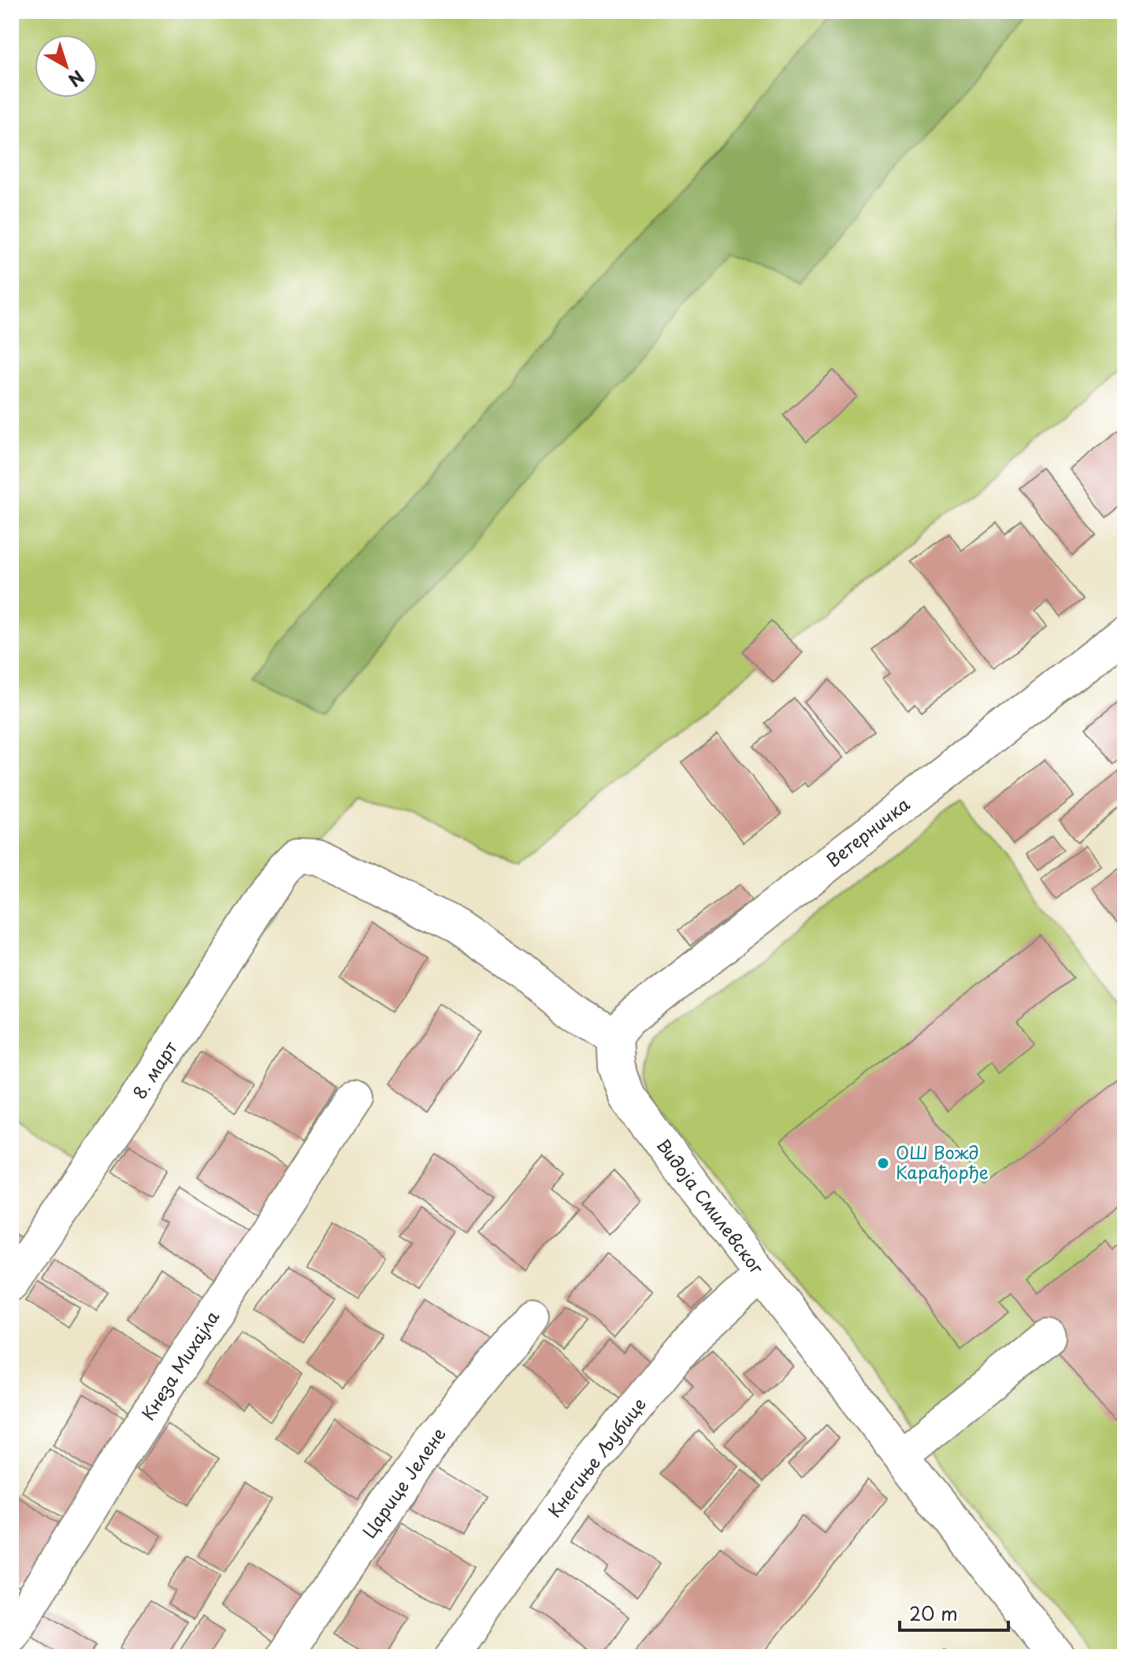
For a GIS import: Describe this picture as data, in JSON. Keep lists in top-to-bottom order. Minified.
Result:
{"streets":{"street":["Ветерничка","8. март","Видоја Смилевског","Кнеза Михајла","Кнегиње Љубице","Царице Јелене"]},"crossings":[["Ветерничка","8. март"],["Ветерничка","Видоја Смилевског"],["8. март","Видоја Смилевског"],["Видоја Смилевског","Кнегиње Љубице"]],"places":["ОШ Вожд Карађорђе"],"scale_bar":"20 m","north":"bottom right"}
